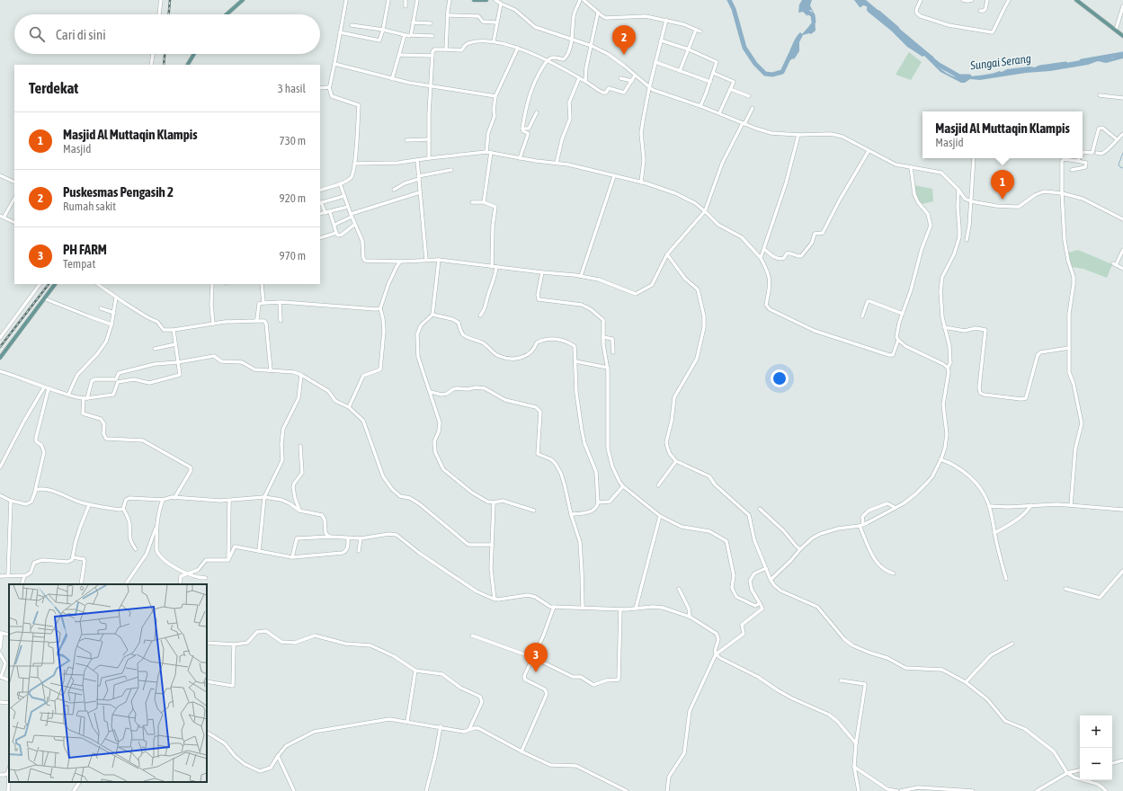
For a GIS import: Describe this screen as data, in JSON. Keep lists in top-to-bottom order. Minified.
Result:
{"water":["Sungai Serang"],"page":{"search":"Cari di sini","pins":["2","1","3"],"heading":["Terdekat","3 hasil"],"popup":["Masjid Al Muttaqin Klampis","Masjid"],"list":[{"mark":"1","name":"Masjid Al Muttaqin Klampis","note":"Masjid","value":"730 m"},{"mark":"2","name":"Puskesmas Pengasih 2","note":"Rumah sakit","value":"920 m"},{"mark":"3","name":"PH FARM","note":"Tempat","value":"970 m"}],"map_buttons":["+","−"]}}
